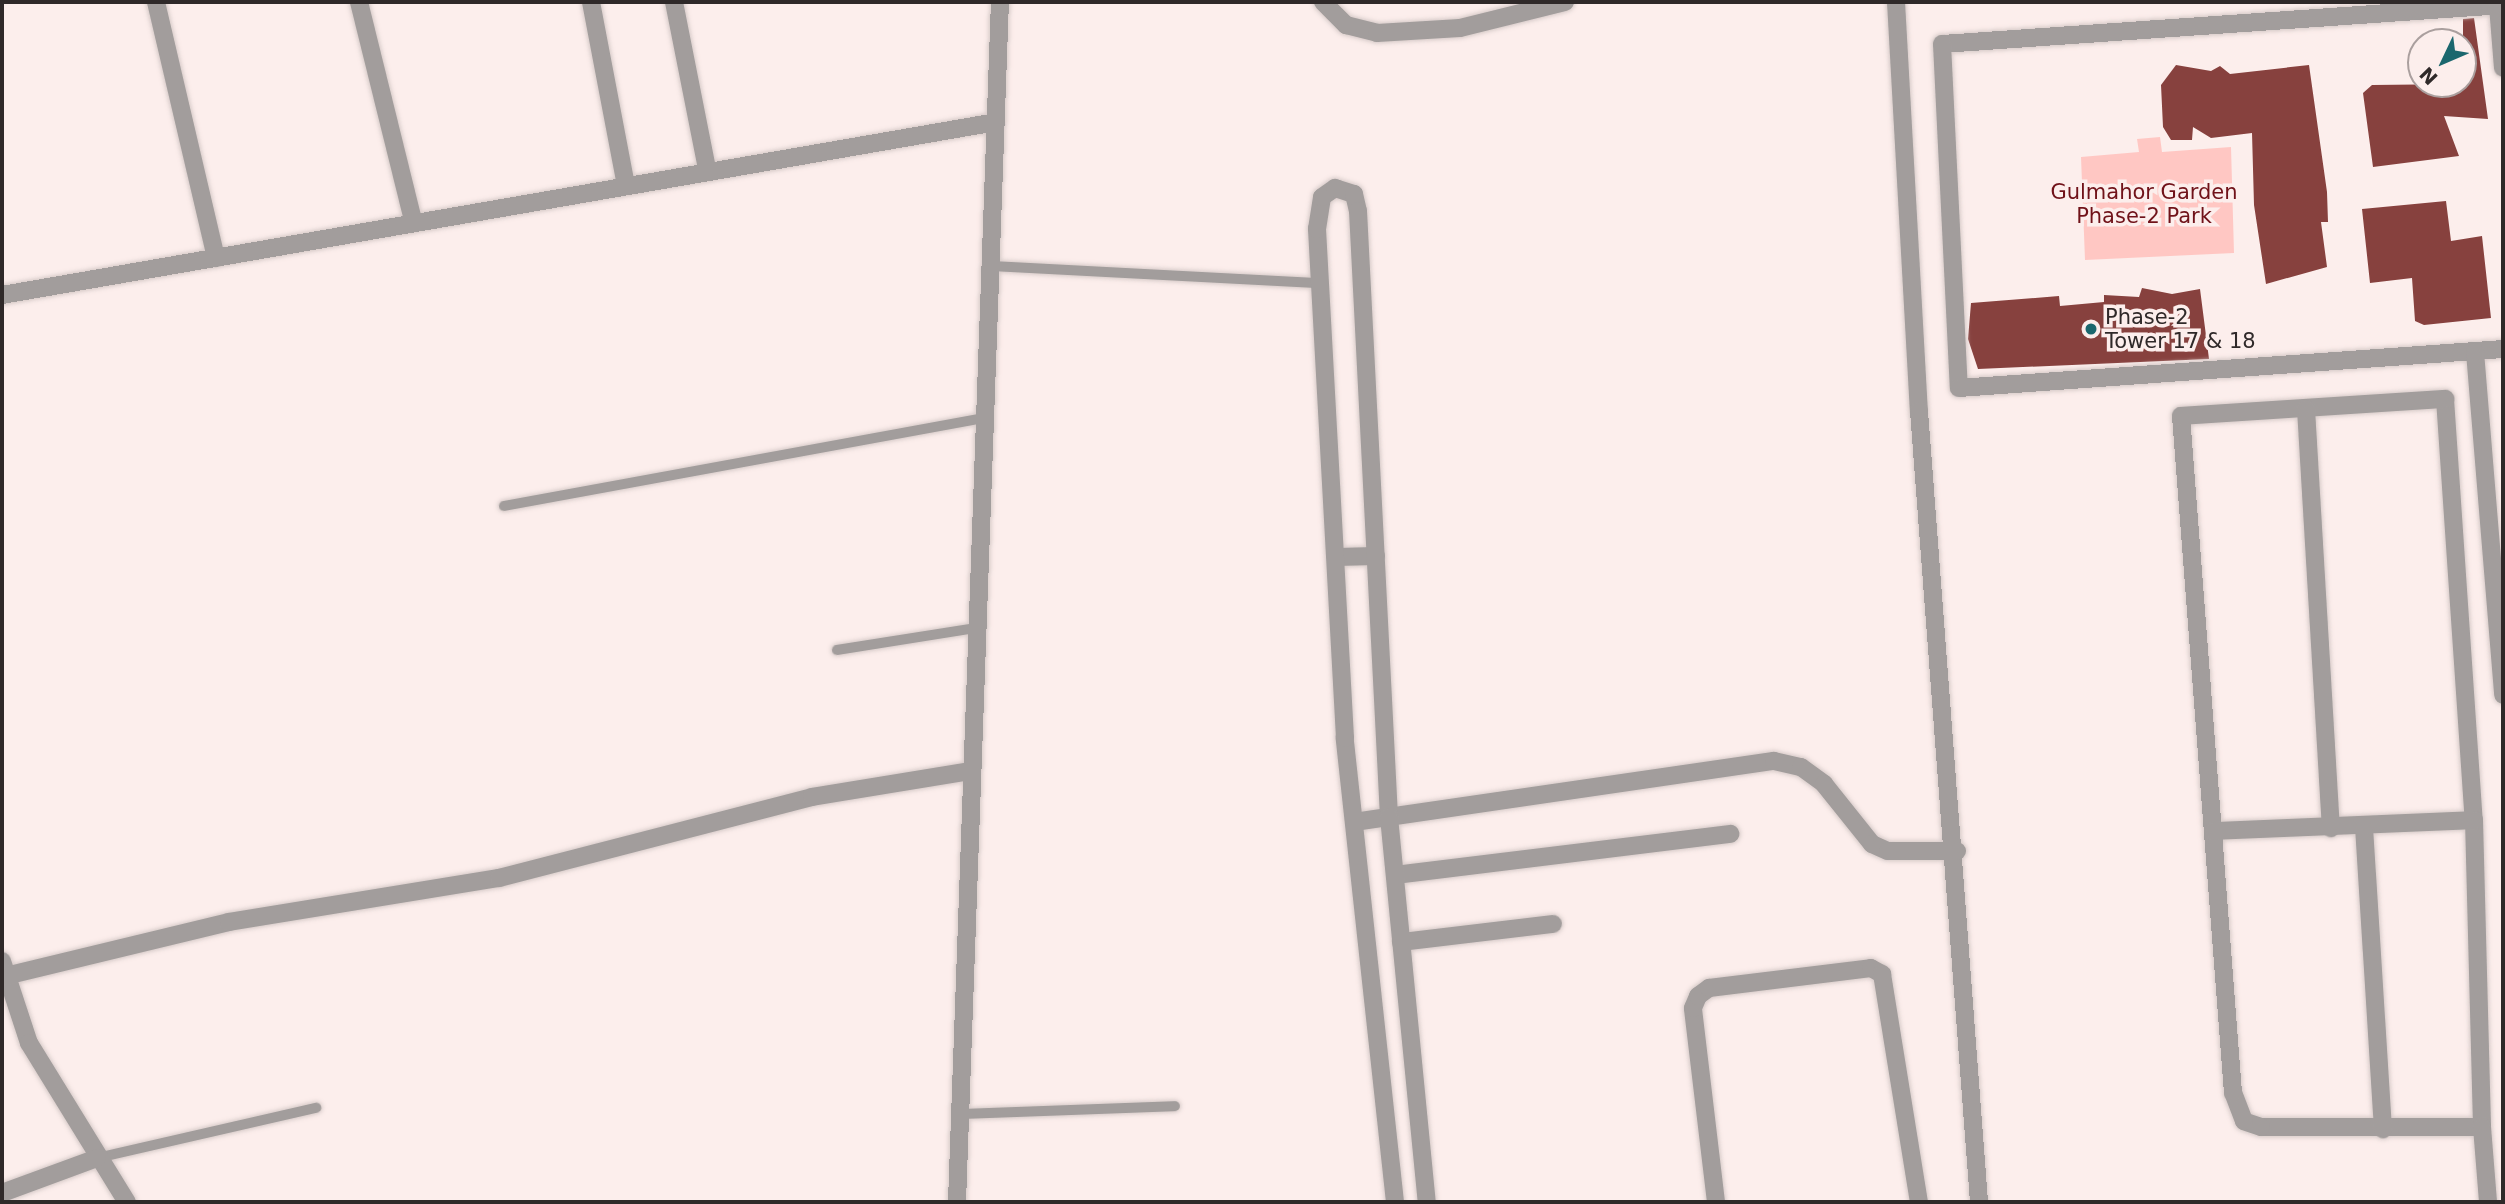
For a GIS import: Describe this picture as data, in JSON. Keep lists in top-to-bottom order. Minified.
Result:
{"parks":["Gulmahor Garden Phase-2 Park"],"places":["Phase-2 Tower 17 & 18"],"north":"bottom left"}
